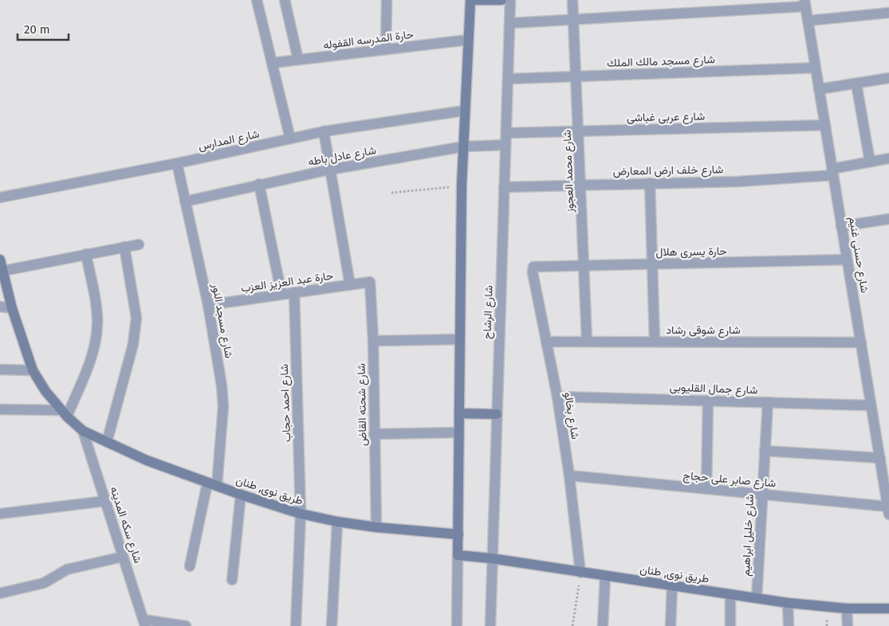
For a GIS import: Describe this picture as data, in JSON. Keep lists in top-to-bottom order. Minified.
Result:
{"streets":{"main road":["طريق نوى, طنان"],"street":["حارة المدرسه القفوله","شارع مسجد مالك الملك","شارع عربى غباشى","شارع المدارس","شارع عادل باطه","شارع خلف ارض المعارض","شارع محمد العجوز","حارة يسرى هلال","شارع حسنى غنيم","حارة عبد العزيز العزب","شارع الرشاح","شارع مسجد النور","شارع شوقى رشاد","شارع جمال القليوبى","شارع احمد حجاب","شارع شحته القاض","شارع بخالو","شارع صابر على حجاج","شارع سكه المدينه","شارع خليل ابراهيم"]},"crossings":[["شارع مسجد مالك الملك","شارع محمد العجوز"],["شارع مسجد مالك الملك","شارع حسنى غنيم"],["شارع مسجد مالك الملك","شارع الرشاح"],["شارع عربى غباشى","شارع محمد العجوز"],["شارع عربى غباشى","شارع حسنى غنيم"],["شارع عربى غباشى","شارع الرشاح"],["شارع المدارس","شارع مسجد النور"],["شارع عادل باطه","شارع الرشاح"],["شارع عادل باطه","شارع مسجد النور"],["شارع خلف ارض المعارض","شارع محمد العجوز"],["شارع خلف ارض المعارض","شارع حسنى غنيم"],["شارع خلف ارض المعارض","شارع الرشاح"],["شارع محمد العجوز","حارة يسرى هلال"],["شارع محمد العجوز","شارع شوقى رشاد"],["حارة يسرى هلال","شارع حسنى غنيم"],["حارة يسرى هلال","شارع بخالو"],["شارع حسنى غنيم","شارع شوقى رشاد"],["شارع حسنى غنيم","شارع جمال القليوبى"],["شارع حسنى غنيم","شارع صابر على حجاج"],["حارة عبد العزيز العزب","شارع مسجد النور"],["حارة عبد العزيز العزب","شارع احمد حجاب"],["حارة عبد العزيز العزب","شارع شحته القاض"],["شارع الرشاح","طريق نوى, طنان"],["شارع مسجد النور","طريق نوى, طنان"],["شارع شوقى رشاد","شارع بخالو"],["شارع جمال القليوبى","شارع بخالو"],["شارع جمال القليوبى","شارع خليل ابراهيم"],["شارع احمد حجاب","طريق نوى, طنان"],["شارع شحته القاض","طريق نوى, طنان"],["شارع بخالو","شارع صابر على حجاج"],["شارع بخالو","طريق نوى, طنان"],["شارع صابر على حجاج","شارع خليل ابراهيم"],["طريق نوى, طنان","شارع سكه المدينه"],["طريق نوى, طنان","شارع خليل ابراهيم"]],"scale_bar":"20 m"}
